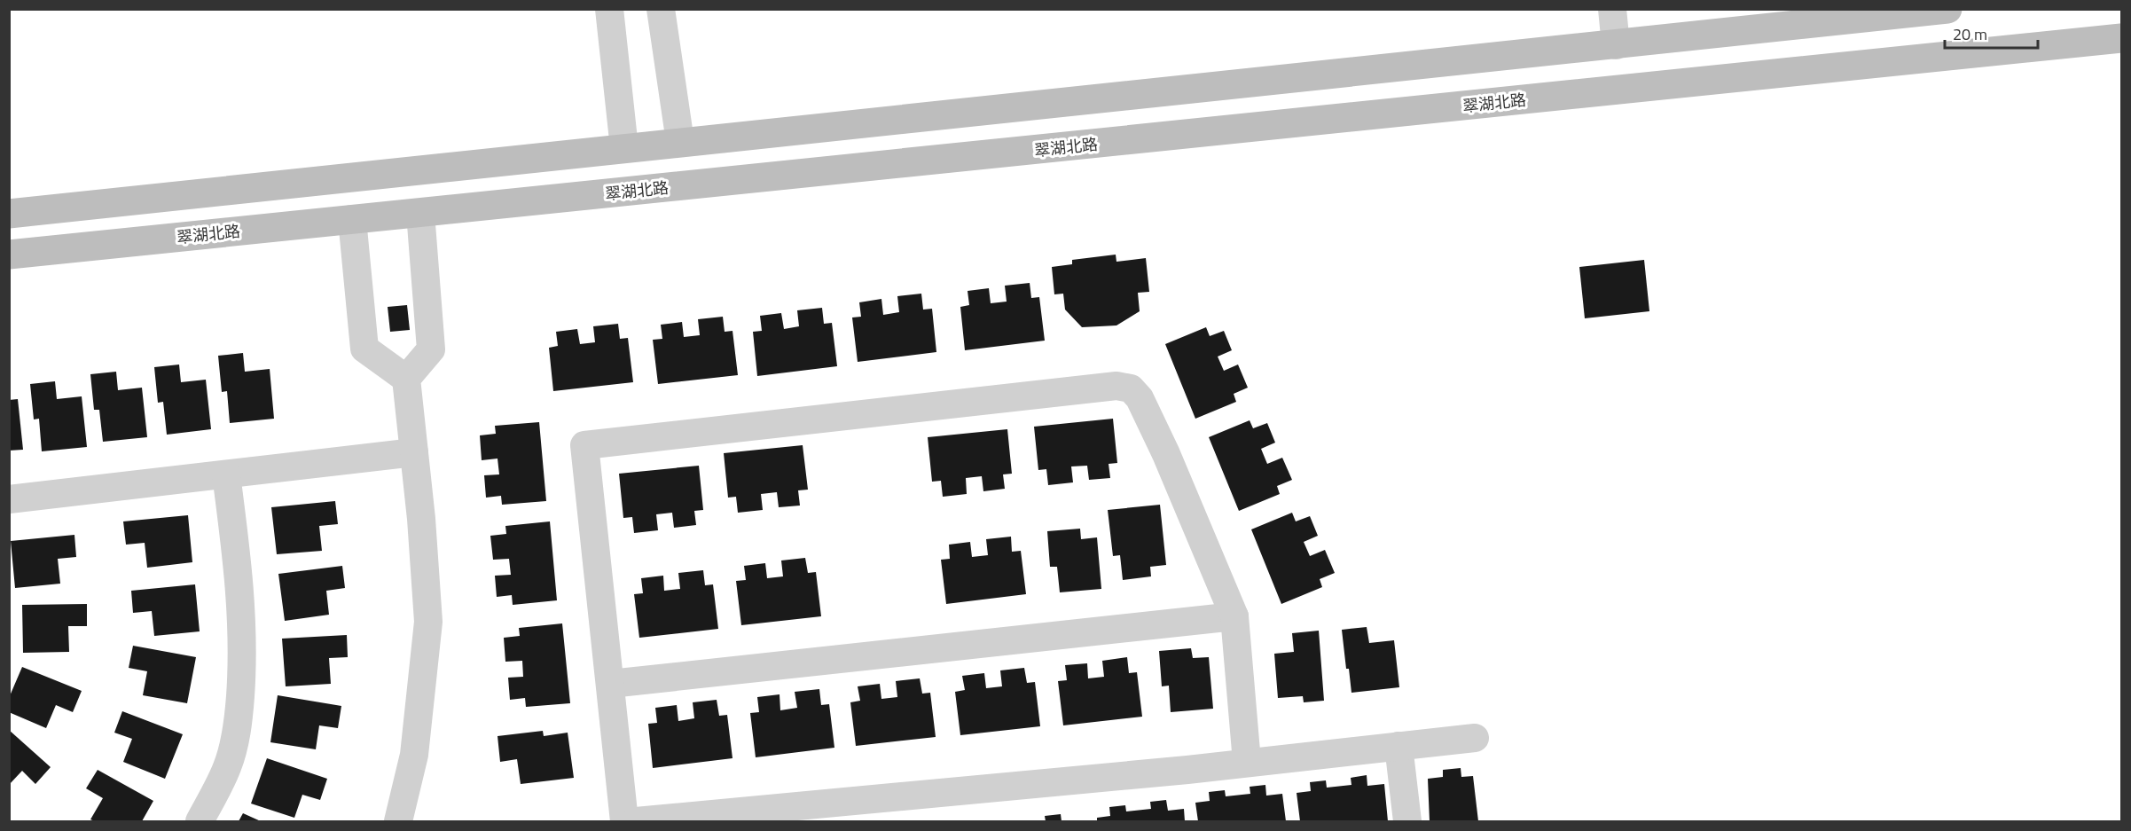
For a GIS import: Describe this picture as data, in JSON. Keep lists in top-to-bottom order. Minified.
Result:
{"streets":{"street":["翠湖北路"]},"scale_bar":"20 m"}
